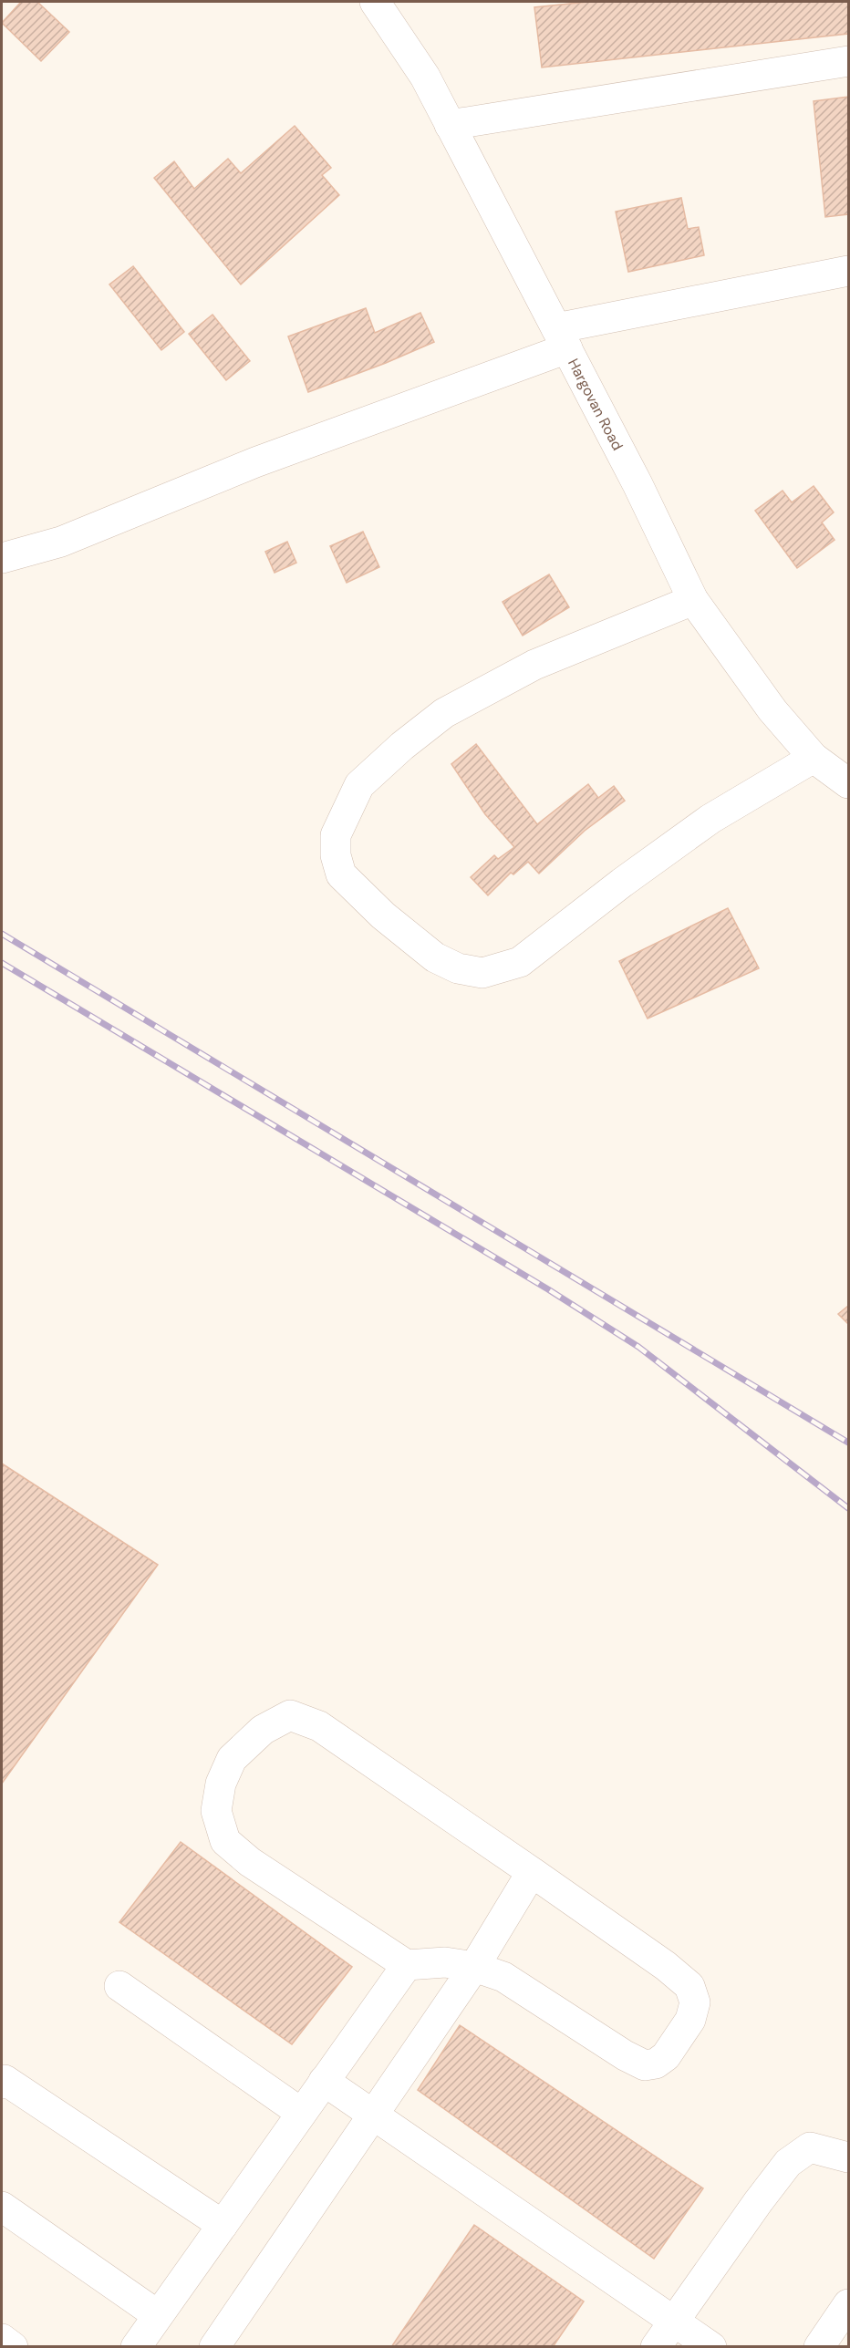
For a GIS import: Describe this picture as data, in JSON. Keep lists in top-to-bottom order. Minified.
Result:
{"streets":{"street":["Hargovan Road"]}}
